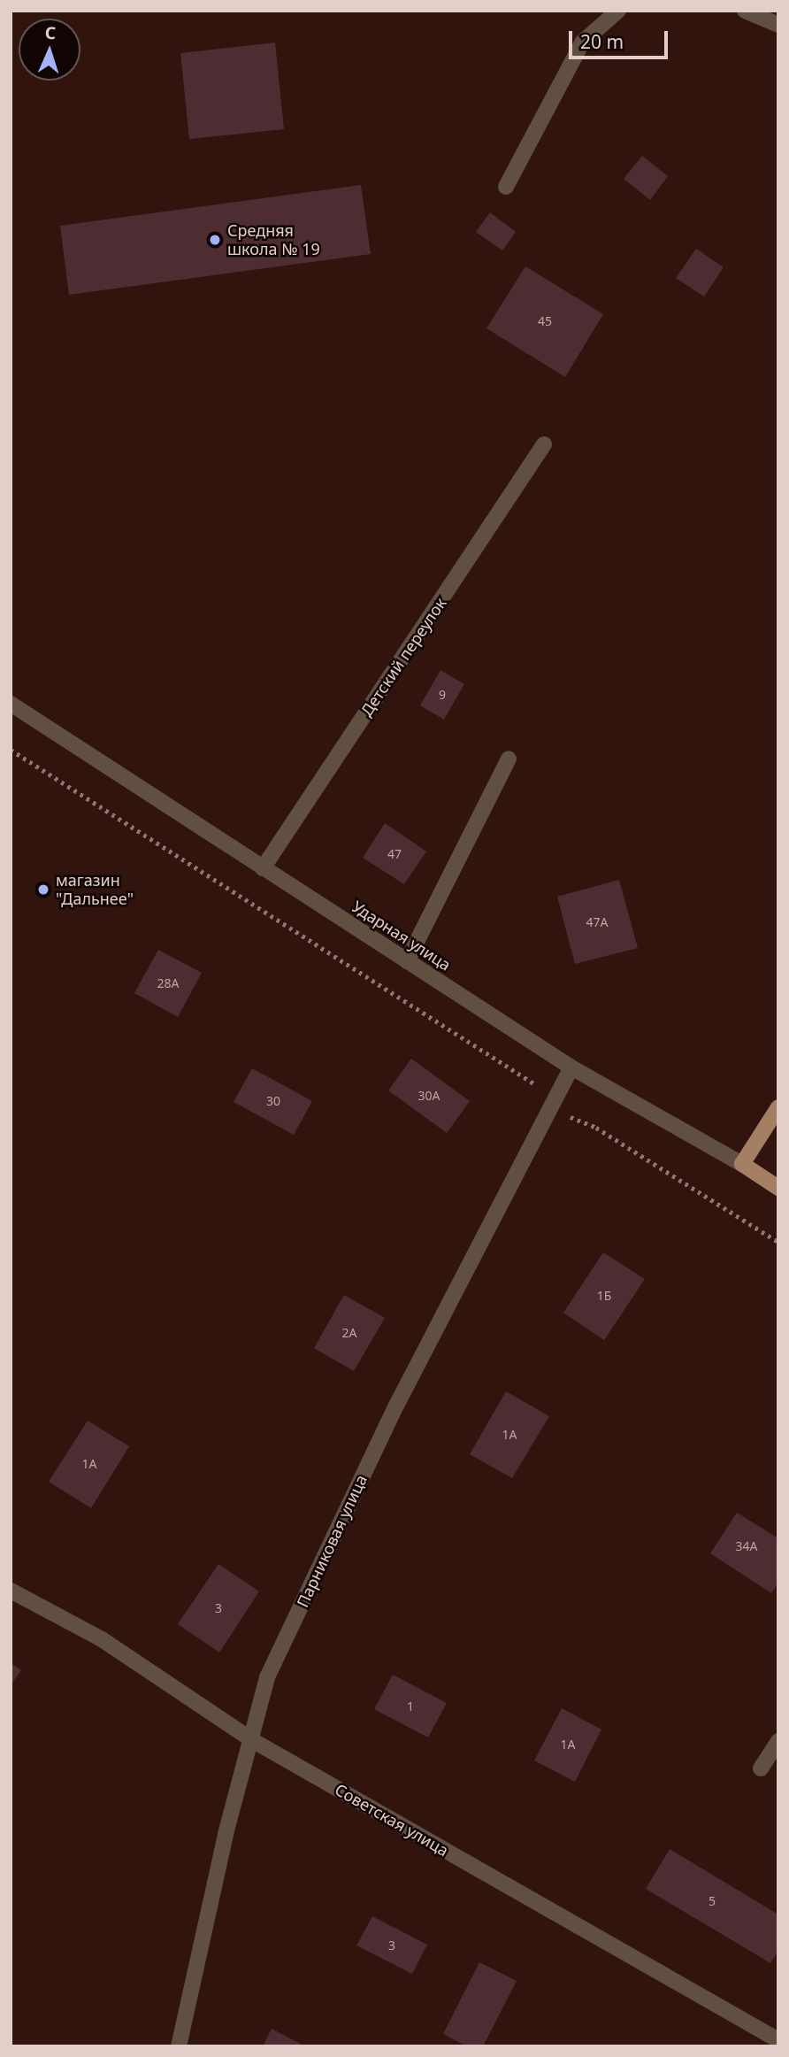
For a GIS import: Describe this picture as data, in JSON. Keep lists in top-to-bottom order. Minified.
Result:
{"streets":{"main road":["Ударная улица"],"street":["Детский переулок","Парниковая улица","Советская улица"]},"crossings":[["Детский переулок","Ударная улица"],["Ударная улица","Парниковая улица"],["Парниковая улица","Советская улица"]],"places":["Средняя школа № 19","магазин \"Дальнее\""],"house_numbers":["45","9","47","47А","28А","30А","30","1Б","2А","1А","1А","34А","3","1","1А","5","3"],"scale_bar":"20 m","north":"top"}
